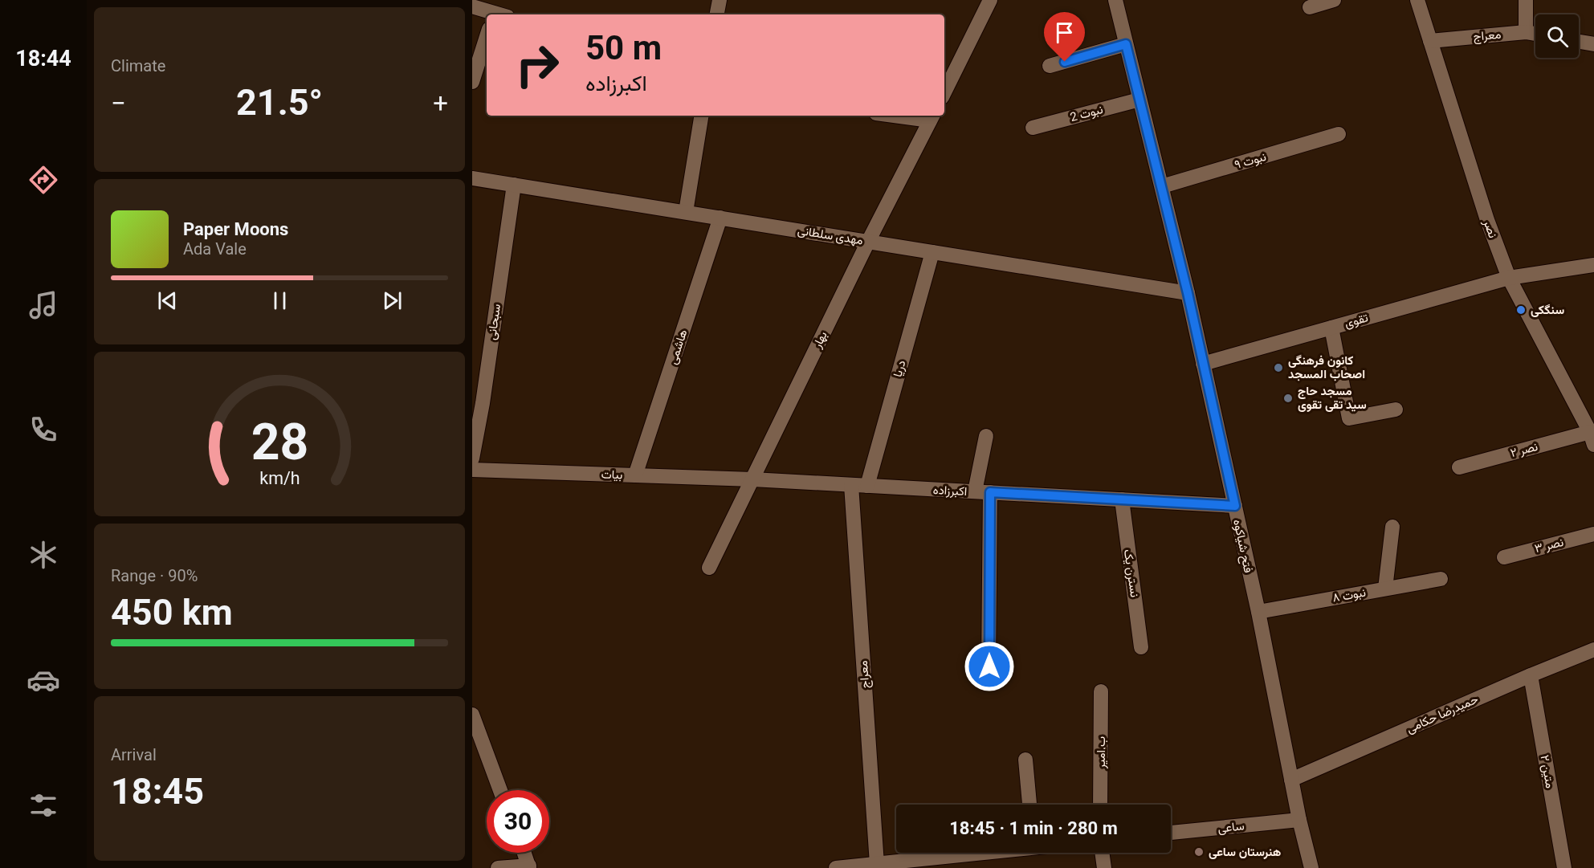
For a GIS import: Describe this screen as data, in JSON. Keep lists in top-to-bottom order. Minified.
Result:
{"streets":{"street":["معراج","نبوت 2","نبوت ۹","نصر","مهدی سلطانی","تقوی","سبحانی","بهار","هاشمی","دریا","نصر ۲","بیات","اکبرزاده","نصر ۳","فتح شیاکوه","نسترن یک","نبوت ۸","حمیدرضا حکامی","ب.امیر","متین ۲","ساعی"]},"crossings":[["معراج","نصر"],["معراج","اکبرزاده"],["نبوت 2","فتح شیاکوه"],["نبوت ۹","فتح شیاکوه"],["نصر","تقوی"],["نصر","نصر ۲"],["مهدی سلطانی","سبحانی"],["مهدی سلطانی","بهار"],["مهدی سلطانی","هاشمی"],["مهدی سلطانی","دریا"],["مهدی سلطانی","فتح شیاکوه"],["تقوی","فتح شیاکوه"],["بهار","بیات"],["بهار","اکبرزاده"],["هاشمی","بیات"],["دریا","اکبرزاده"],["بیات","اکبرزاده"],["اکبرزاده","فتح شیاکوه"],["اکبرزاده","نسترن یک"],["فتح شیاکوه","نبوت ۸"],["فتح شیاکوه","حمیدرضا حکامی"],["فتح شیاکوه","ساعی"],["حمیدرضا حکامی","متین ۲"]],"places":["سنگکی","کانون فرهنگی اصحاب المسجد","مسجد حاج سید تقی تقوی","هنرستان ساعی"],"page":{"tabs":"18:44","tile":["Climate",["Range · 90%","450 km"],["Arrival","18:45"]],"turn":["50 m","اکبرزاده"],"heat":["−","21.5°","+"],"song":["Paper Moons","Ada Vale"],"limit":"30","trip":"18:45 · 1 min · 280 m","gauge":["28","km/h"]}}
